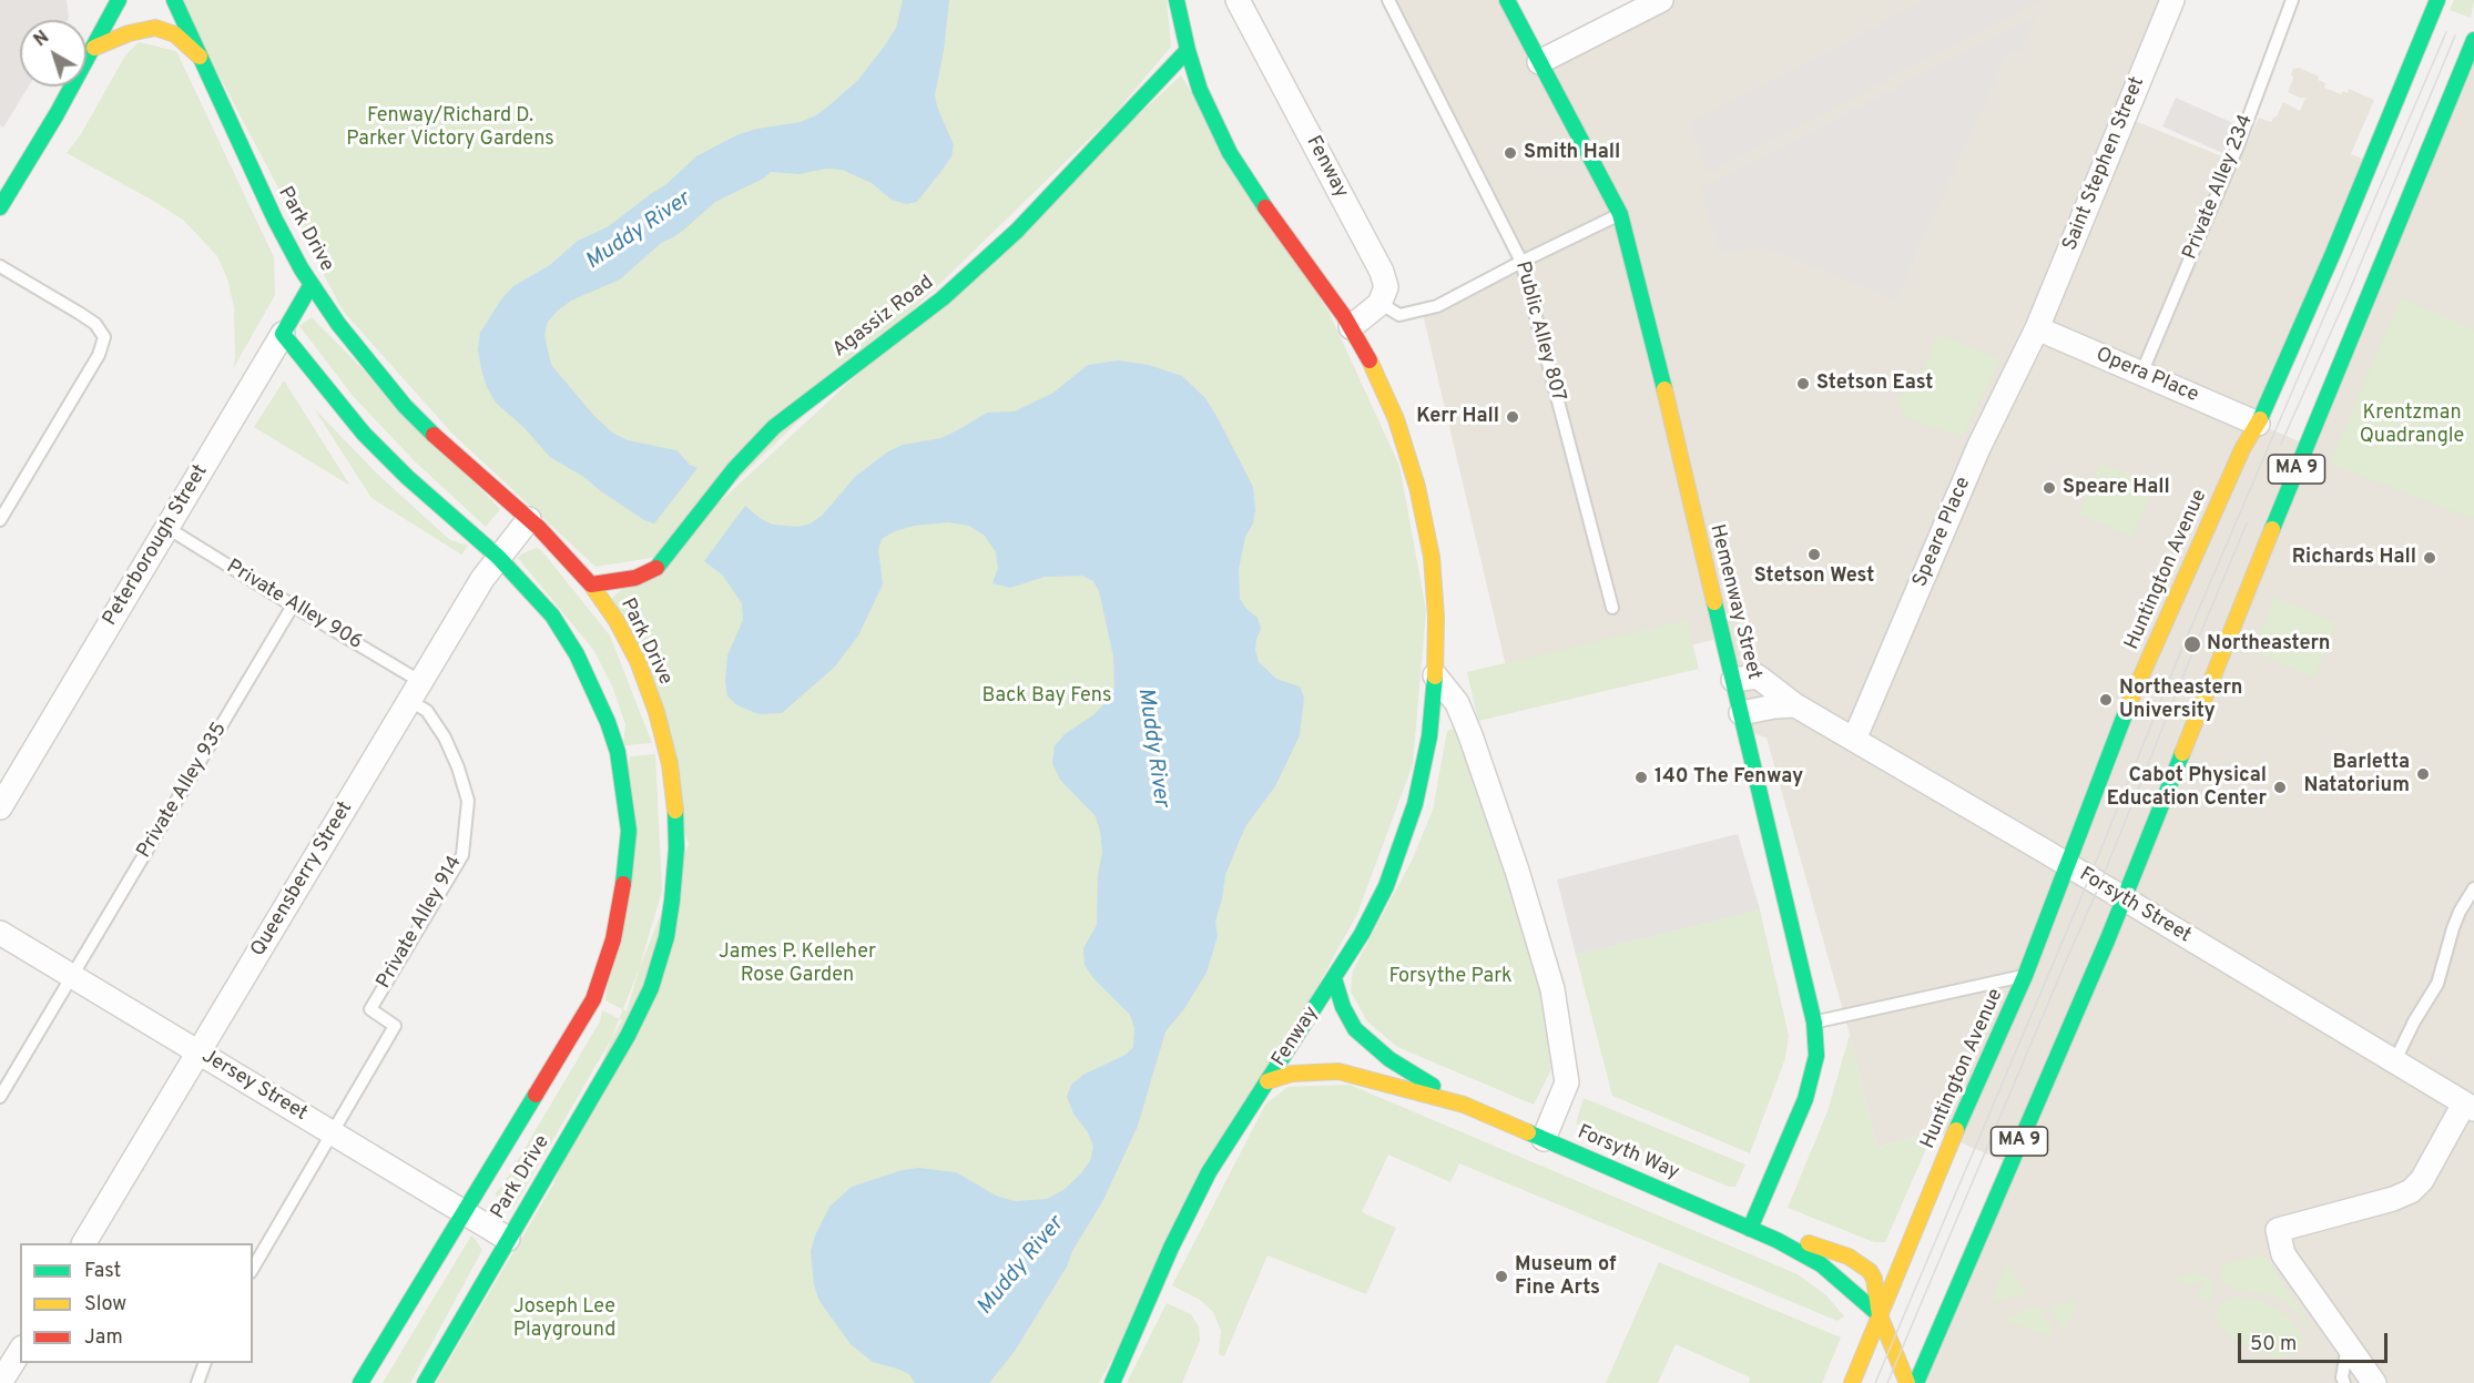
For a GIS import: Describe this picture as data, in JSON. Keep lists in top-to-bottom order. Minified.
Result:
{"streets":{"main road":["Fenway","Park Drive","Agassiz Road","MA 9","Peterborough Street","Huntington Avenue","Hemenway Street","Forsyth Way"],"street":["Saint Stephen Street","Opera Place","Speare Place","Queensberry Street","Forsyth Street","Jersey Street"],"lane":["Private Alley 234","Public Alley 807","Private Alley 906","Private Alley 935","Private Alley 914"]},"crossings":[["Saint Stephen Street","Opera Place"],["Saint Stephen Street","Speare Place"],["Fenway","Agassiz Road"],["Fenway","Forsyth Way"],["Private Alley 234","Opera Place"],["Park Drive","Agassiz Road"],["Park Drive","Peterborough Street"],["Park Drive","Queensberry Street"],["Park Drive","Jersey Street"],["Opera Place","Speare Place"],["Opera Place","Huntington Avenue"],["MA 9","Forsyth Street"],["Speare Place","Forsyth Street"],["Peterborough Street","Private Alley 906"],["Huntington Avenue","Forsyth Street"],["Huntington Avenue","Forsyth Way"],["Hemenway Street","Forsyth Street"],["Hemenway Street","Forsyth Way"],["Private Alley 906","Private Alley 935"],["Private Alley 906","Queensberry Street"],["Private Alley 906","Private Alley 914"],["Private Alley 935","Jersey Street"],["Queensberry Street","Private Alley 914"],["Queensberry Street","Jersey Street"],["Private Alley 914","Jersey Street"]],"water":["Muddy River"],"parks":["Fenway/Richard D. Parker Victory Gardens","Krentzman Quadrangle","Back Bay Fens","James P. Kelleher Rose Garden","Forsythe Park","Joseph Lee Playground"],"places":["Smith Hall","Stetson East","Kerr Hall","Speare Hall","Stetson West","Richards Hall","Northeastern","Northeastern University","Barletta Natatorium","140 The Fenway","Cabot Physical Education Center","Museum of Fine Arts"],"legend":["Fast","Slow","Jam"],"scale_bar":"50 m","north":"top left"}
